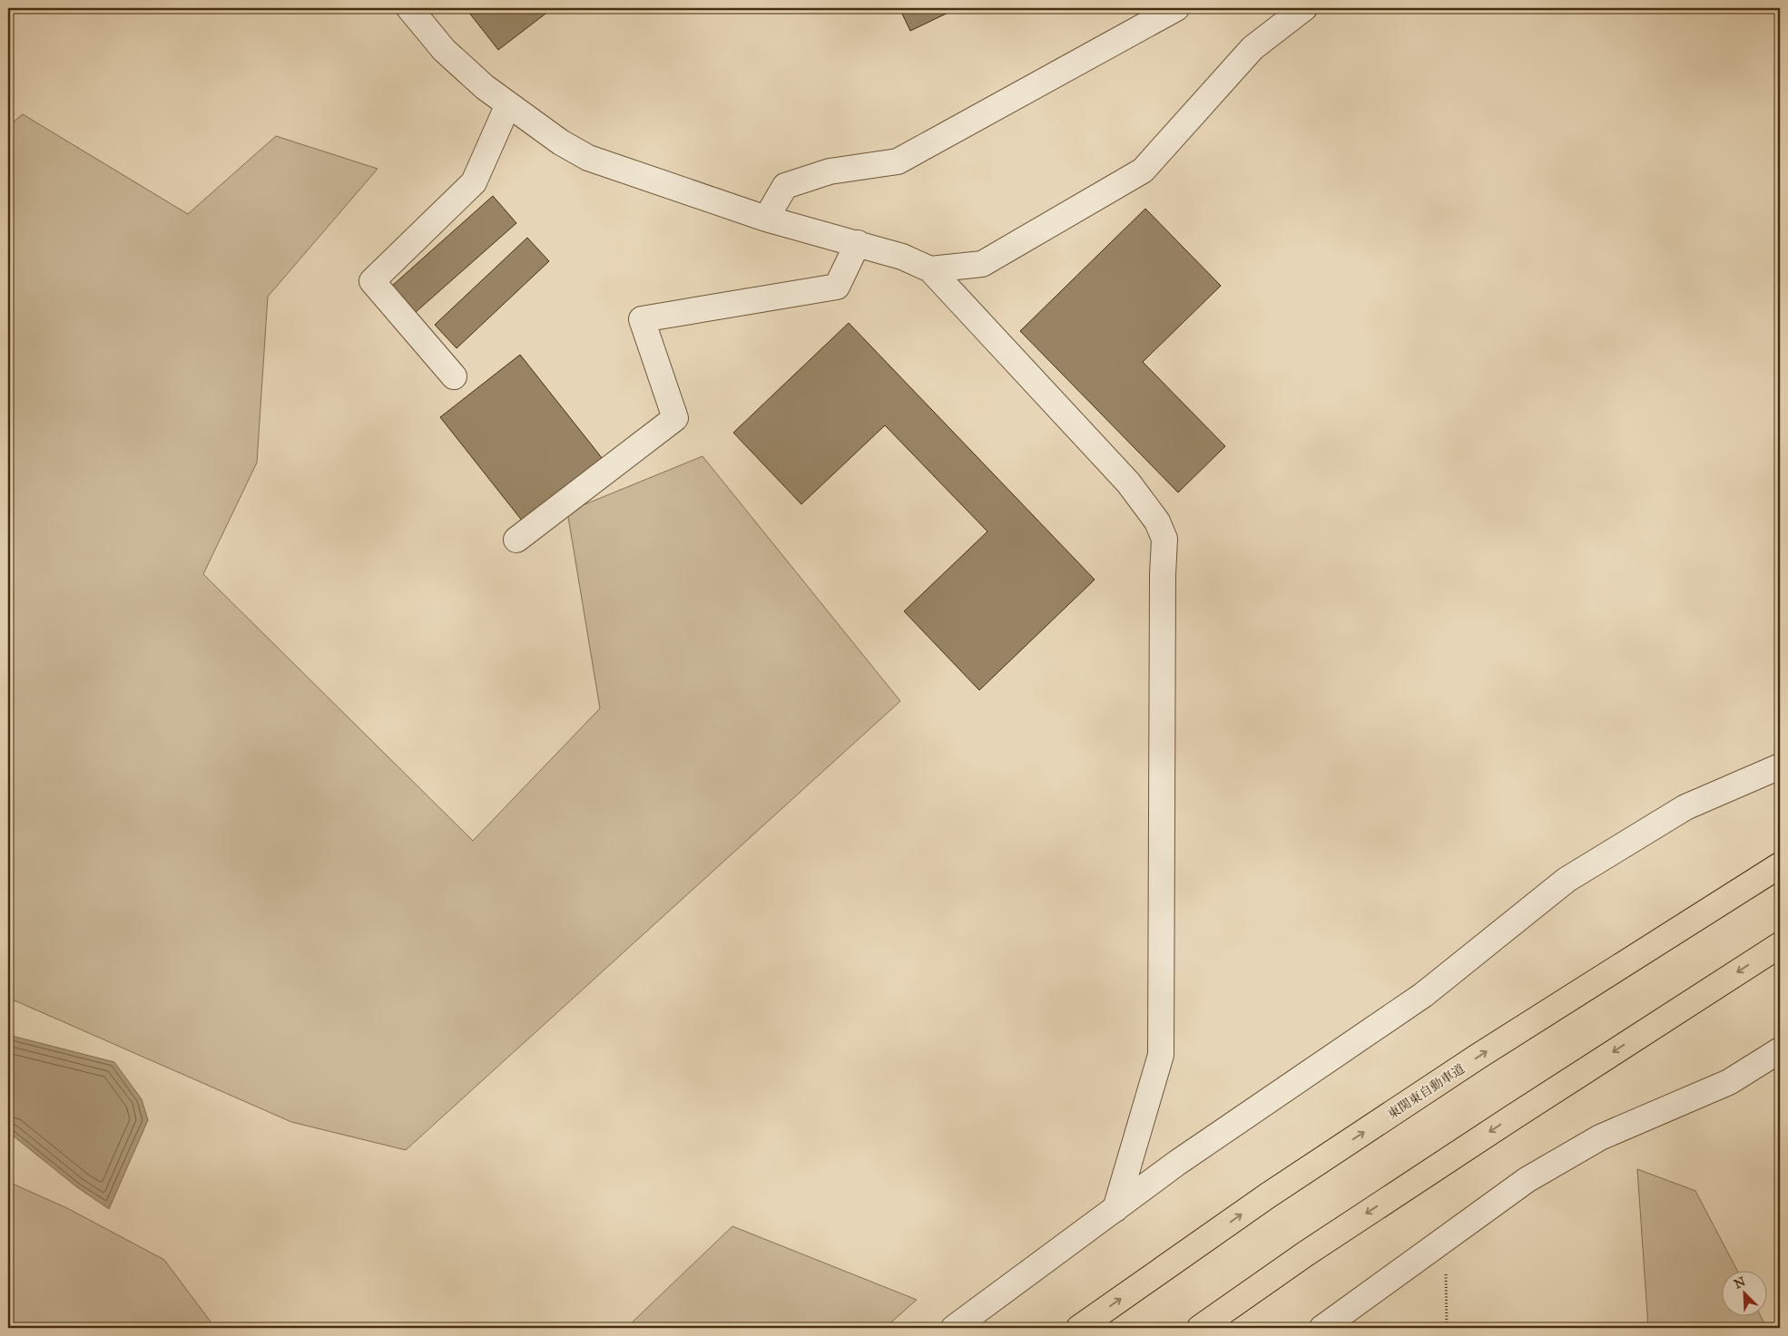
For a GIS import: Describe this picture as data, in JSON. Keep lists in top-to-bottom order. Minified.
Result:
{"streets":{"highway":["東関東自動車道"]},"north":"top left"}
